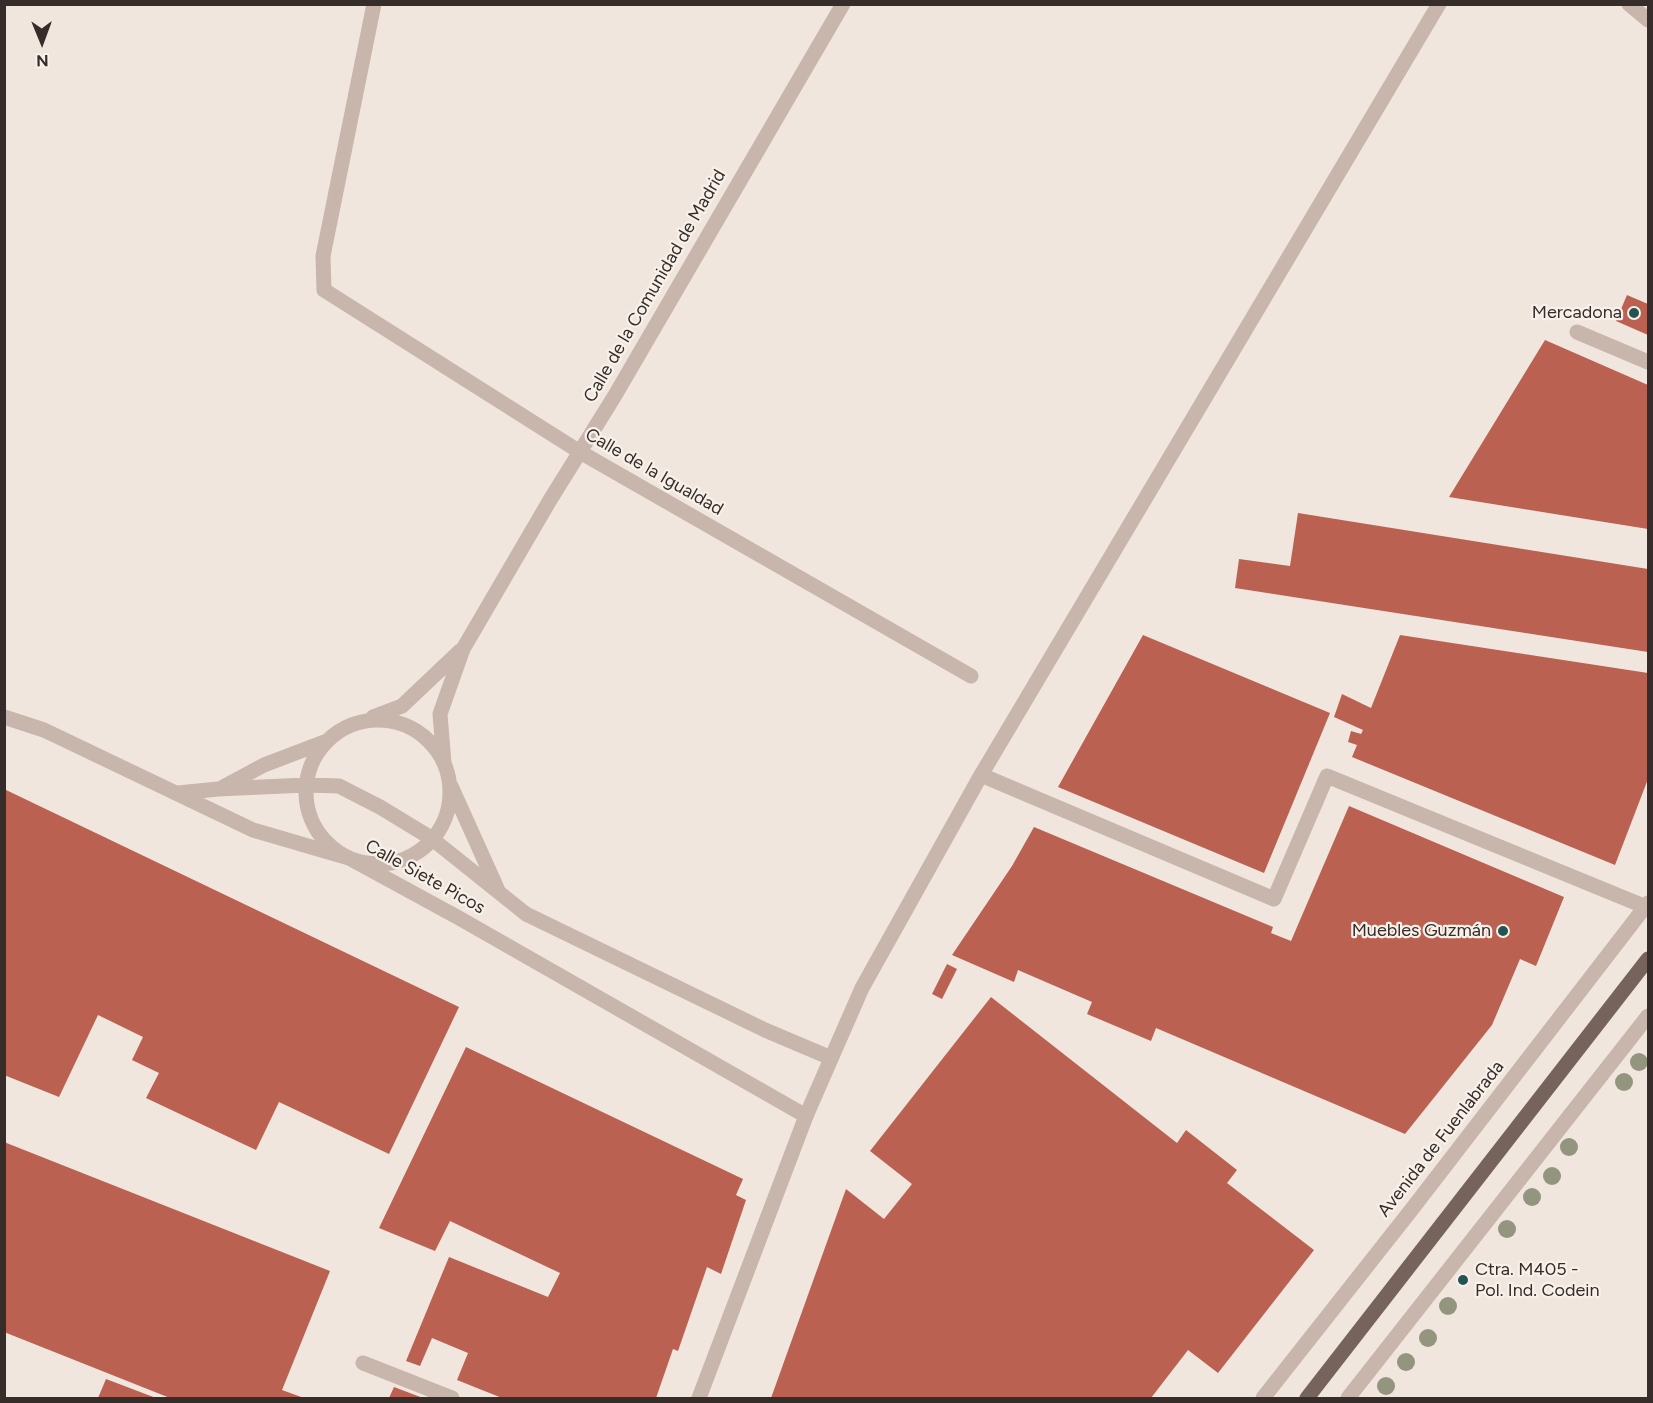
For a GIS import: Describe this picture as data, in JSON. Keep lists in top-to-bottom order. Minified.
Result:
{"streets":{"street":["Calle de la Comunidad de Madrid","Calle de la Igualdad","Calle Siete Picos","Avenida de Fuenlabrada"]},"crossings":[["Calle de la Comunidad de Madrid","Calle de la Igualdad"]],"places":["Mercadona","Muebles Guzmán","Ctra. M405 - Pol. Ind. Codein"],"north":"bottom"}
